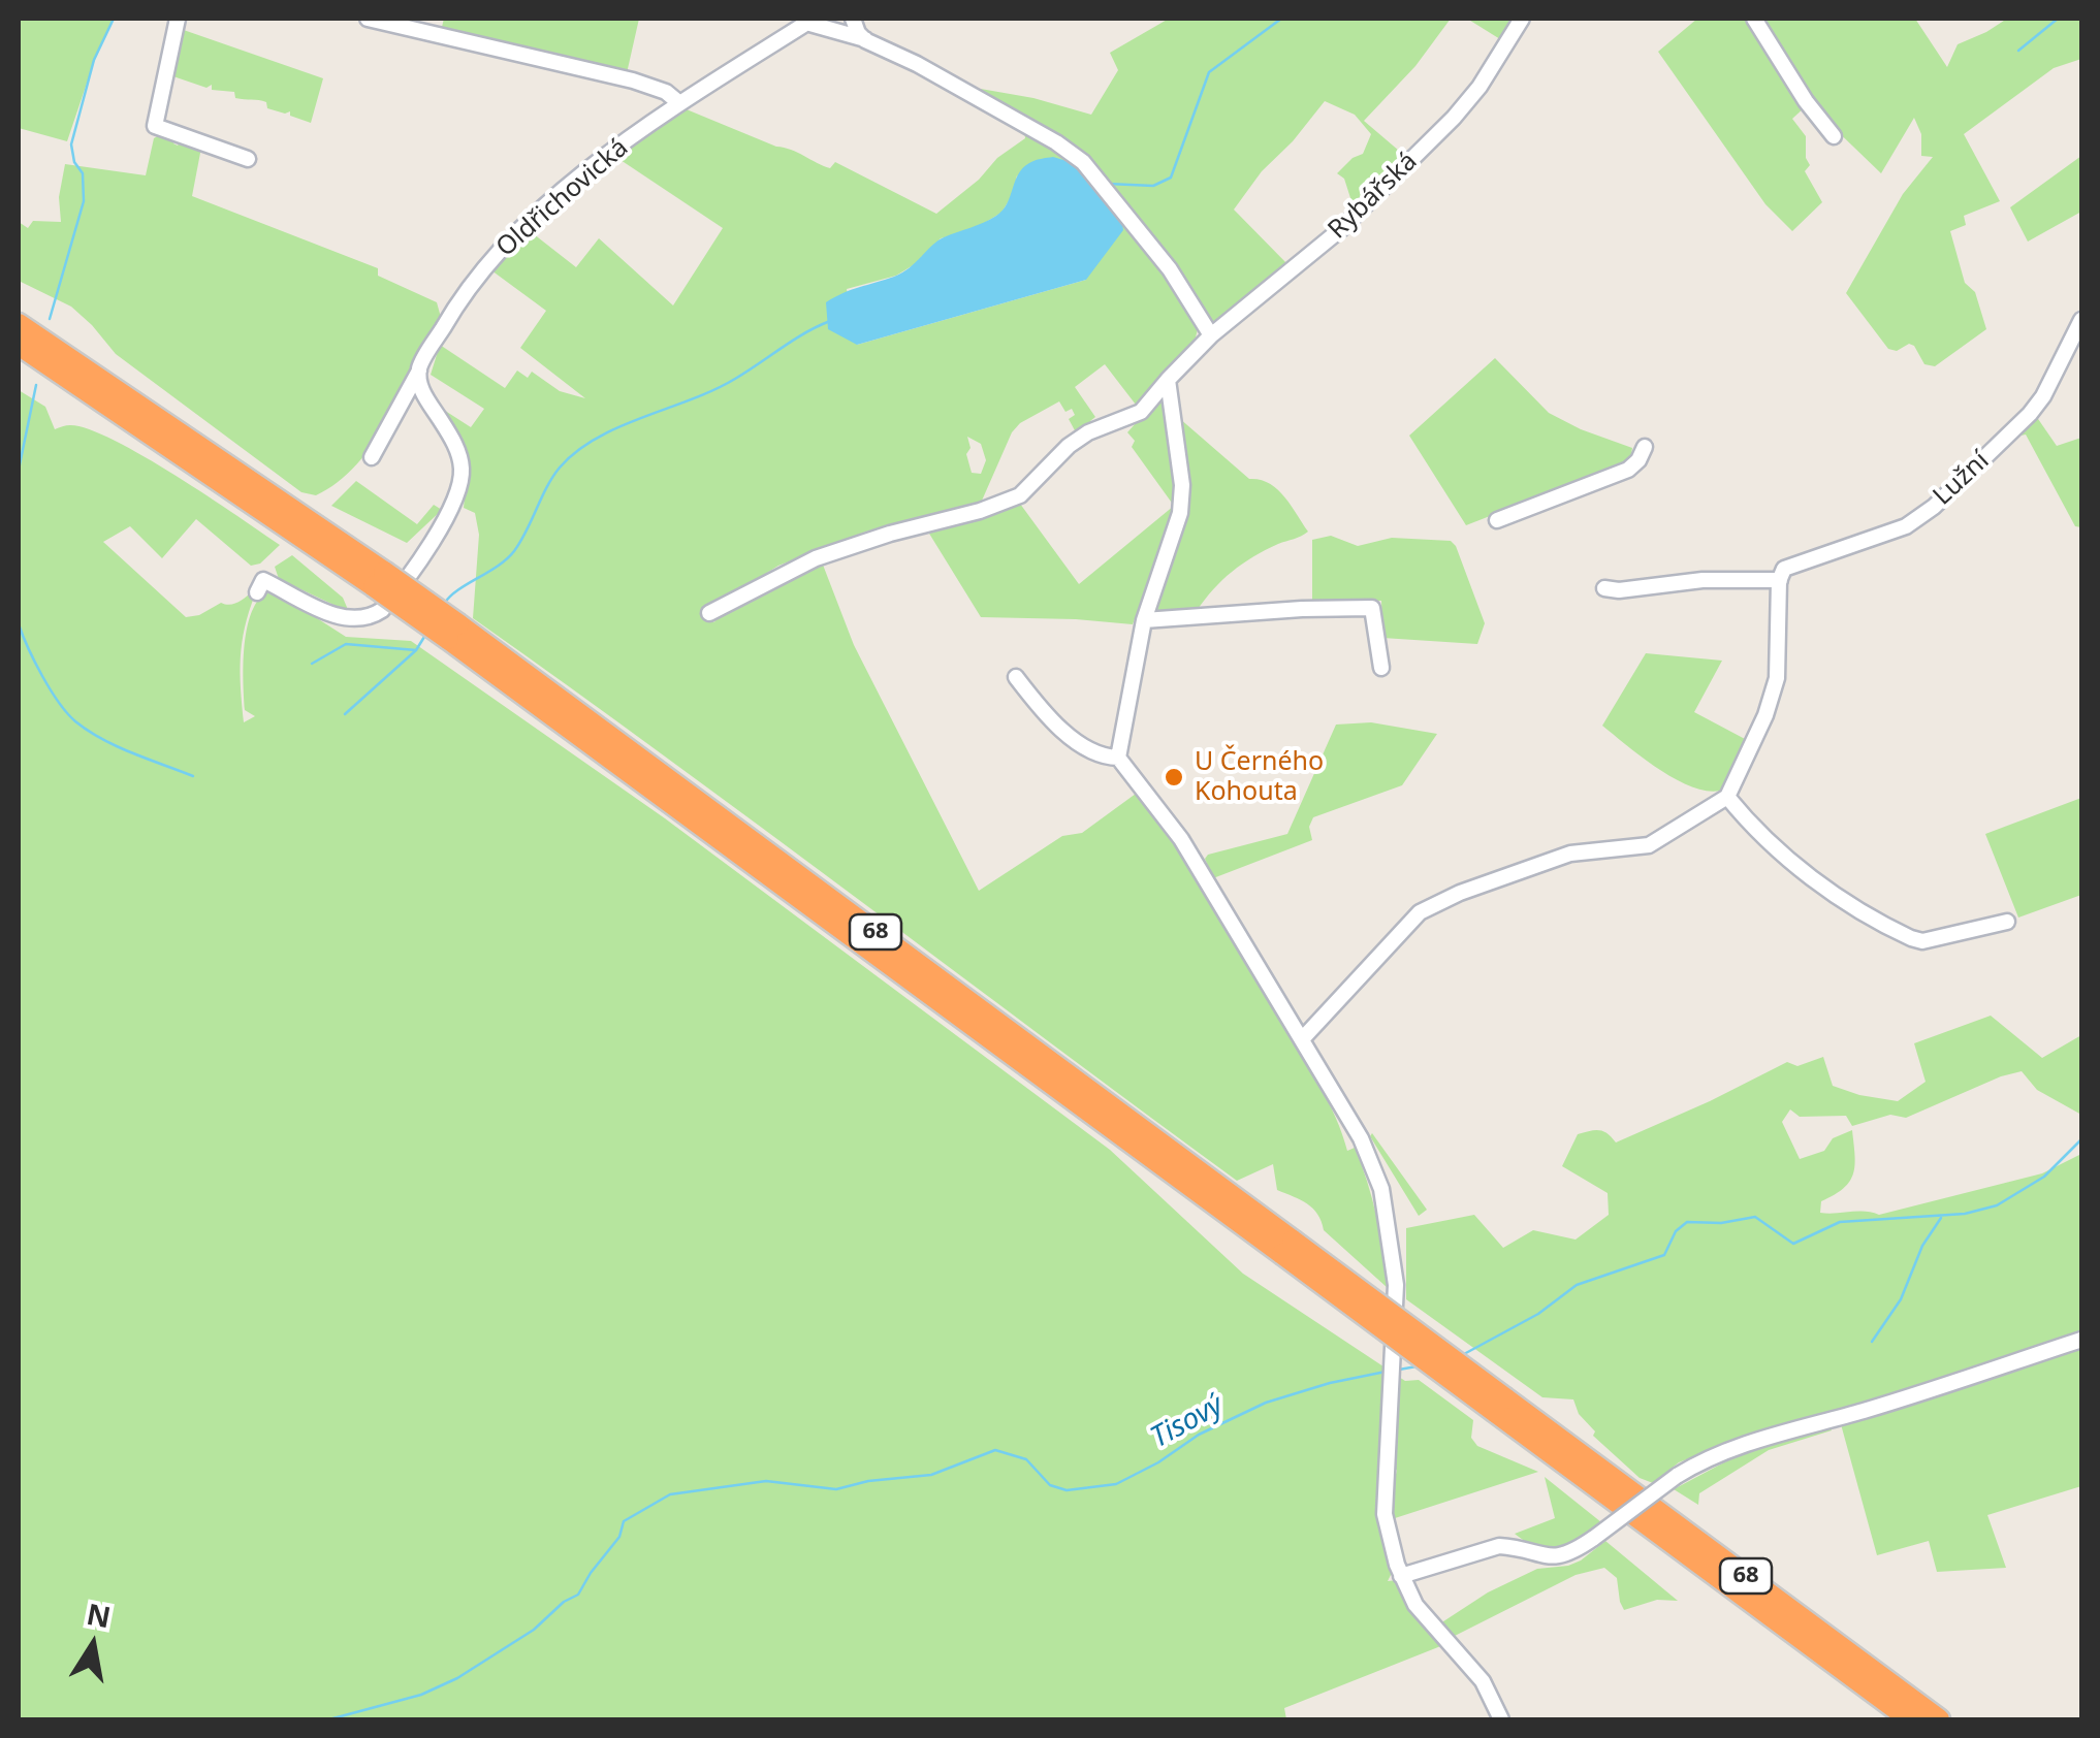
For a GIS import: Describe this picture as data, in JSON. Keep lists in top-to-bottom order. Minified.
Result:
{"streets":{"highway":["68"],"street":["Rybářská","Oldřichovická","Lužní"]},"water":["Tisový"],"places":["U Černého Kohouta"],"north":"top"}
